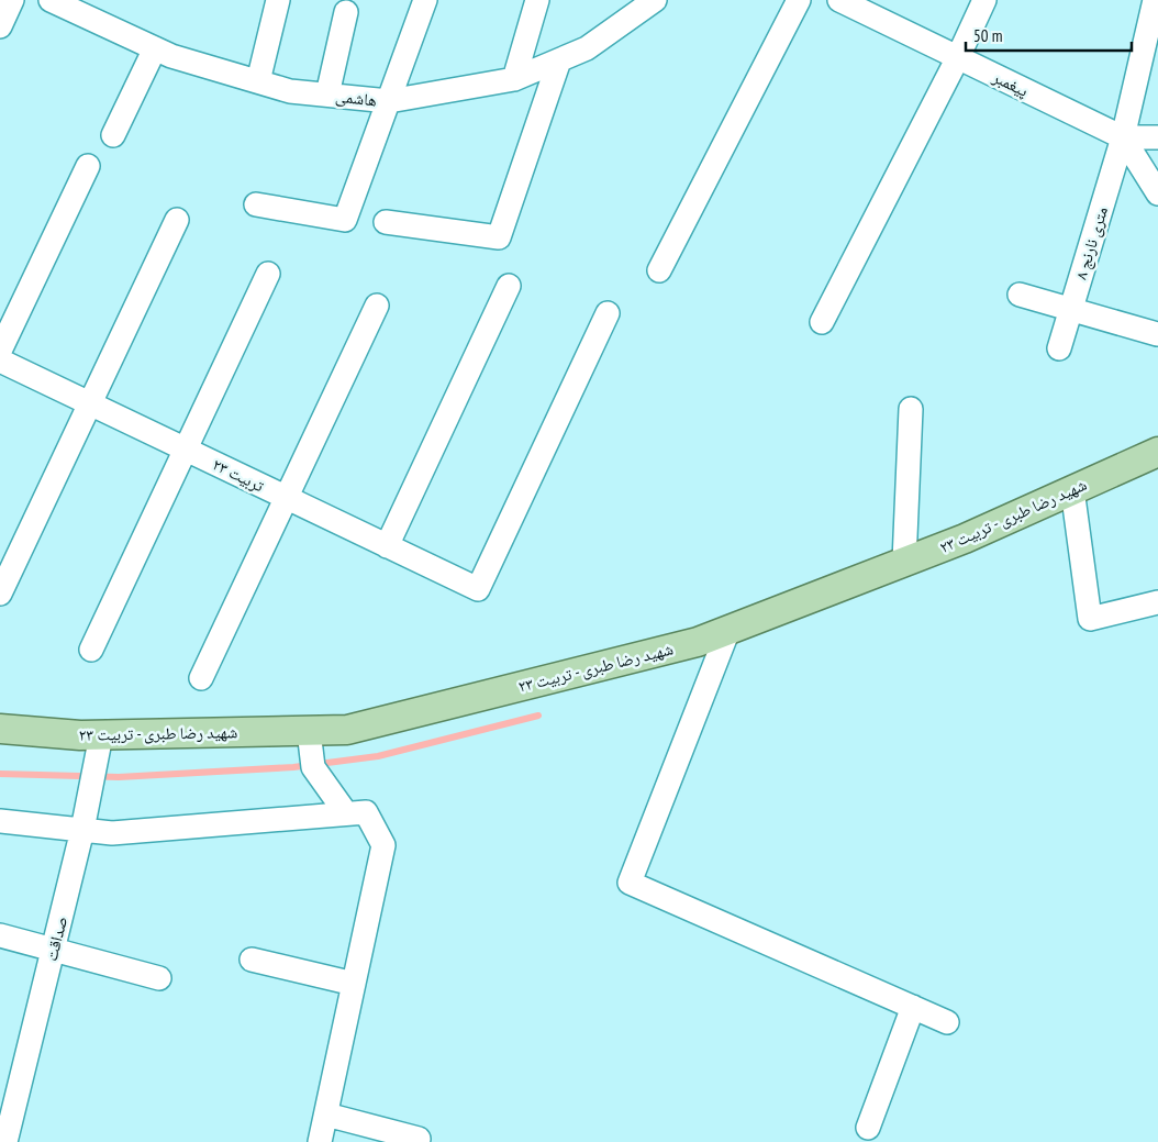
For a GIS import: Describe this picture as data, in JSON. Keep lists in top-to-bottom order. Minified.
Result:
{"streets":{"main road":["شهید رضا طبری - تربیت ۲۳"],"street":["پیغمبر","هاشمی","۸ متری نارنج","تربیت ۲۳","صداقت"]},"crossings":[["پیغمبر","۸ متری نارنج"],["شهید رضا طبری - تربیت ۲۳","صداقت"]],"scale_bar":"50 m"}
